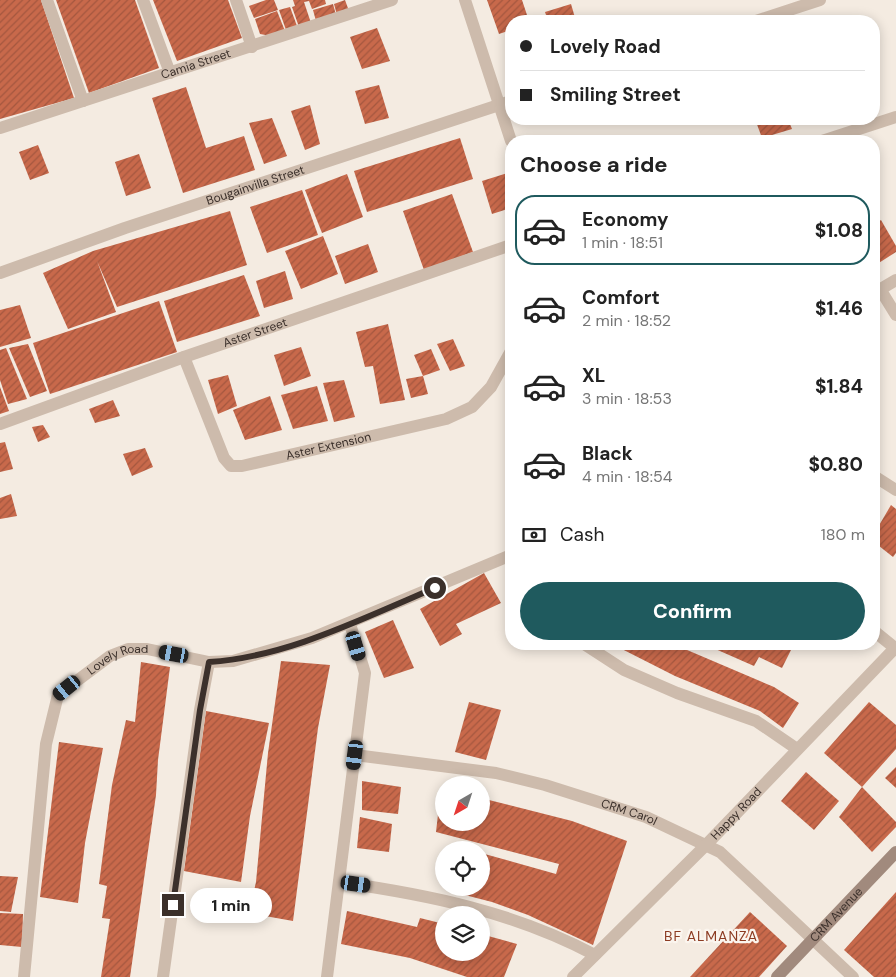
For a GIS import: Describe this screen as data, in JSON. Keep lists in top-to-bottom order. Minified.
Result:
{"streets":{"street":["Camia Street","Bougainvilla Street","Aster Street","Aster Extension","Lovely Road","CRM Carol","Happy Road","CRM Avenue"]},"crossings":[["Aster Street","Aster Extension"],["CRM Carol","Happy Road"],["CRM Carol","CRM Avenue"]],"districts":["BF ALMANZA"],"north":"bottom left","page":{"banner":["Lovely Road","Smiling Street"],"heading":"Choose a ride","list":[{"name":"Economy","note":"1 min · 18:51","value":"$1.08"},{"name":"Comfort","note":"2 min · 18:52","value":"$1.46"},{"name":"XL","note":"3 min · 18:53","value":"$1.84"},{"name":"Black","note":"4 min · 18:54","value":"$0.80"}],"pay":["Cash","180 m"],"buttons":"Confirm","bubble":"1 min"}}
